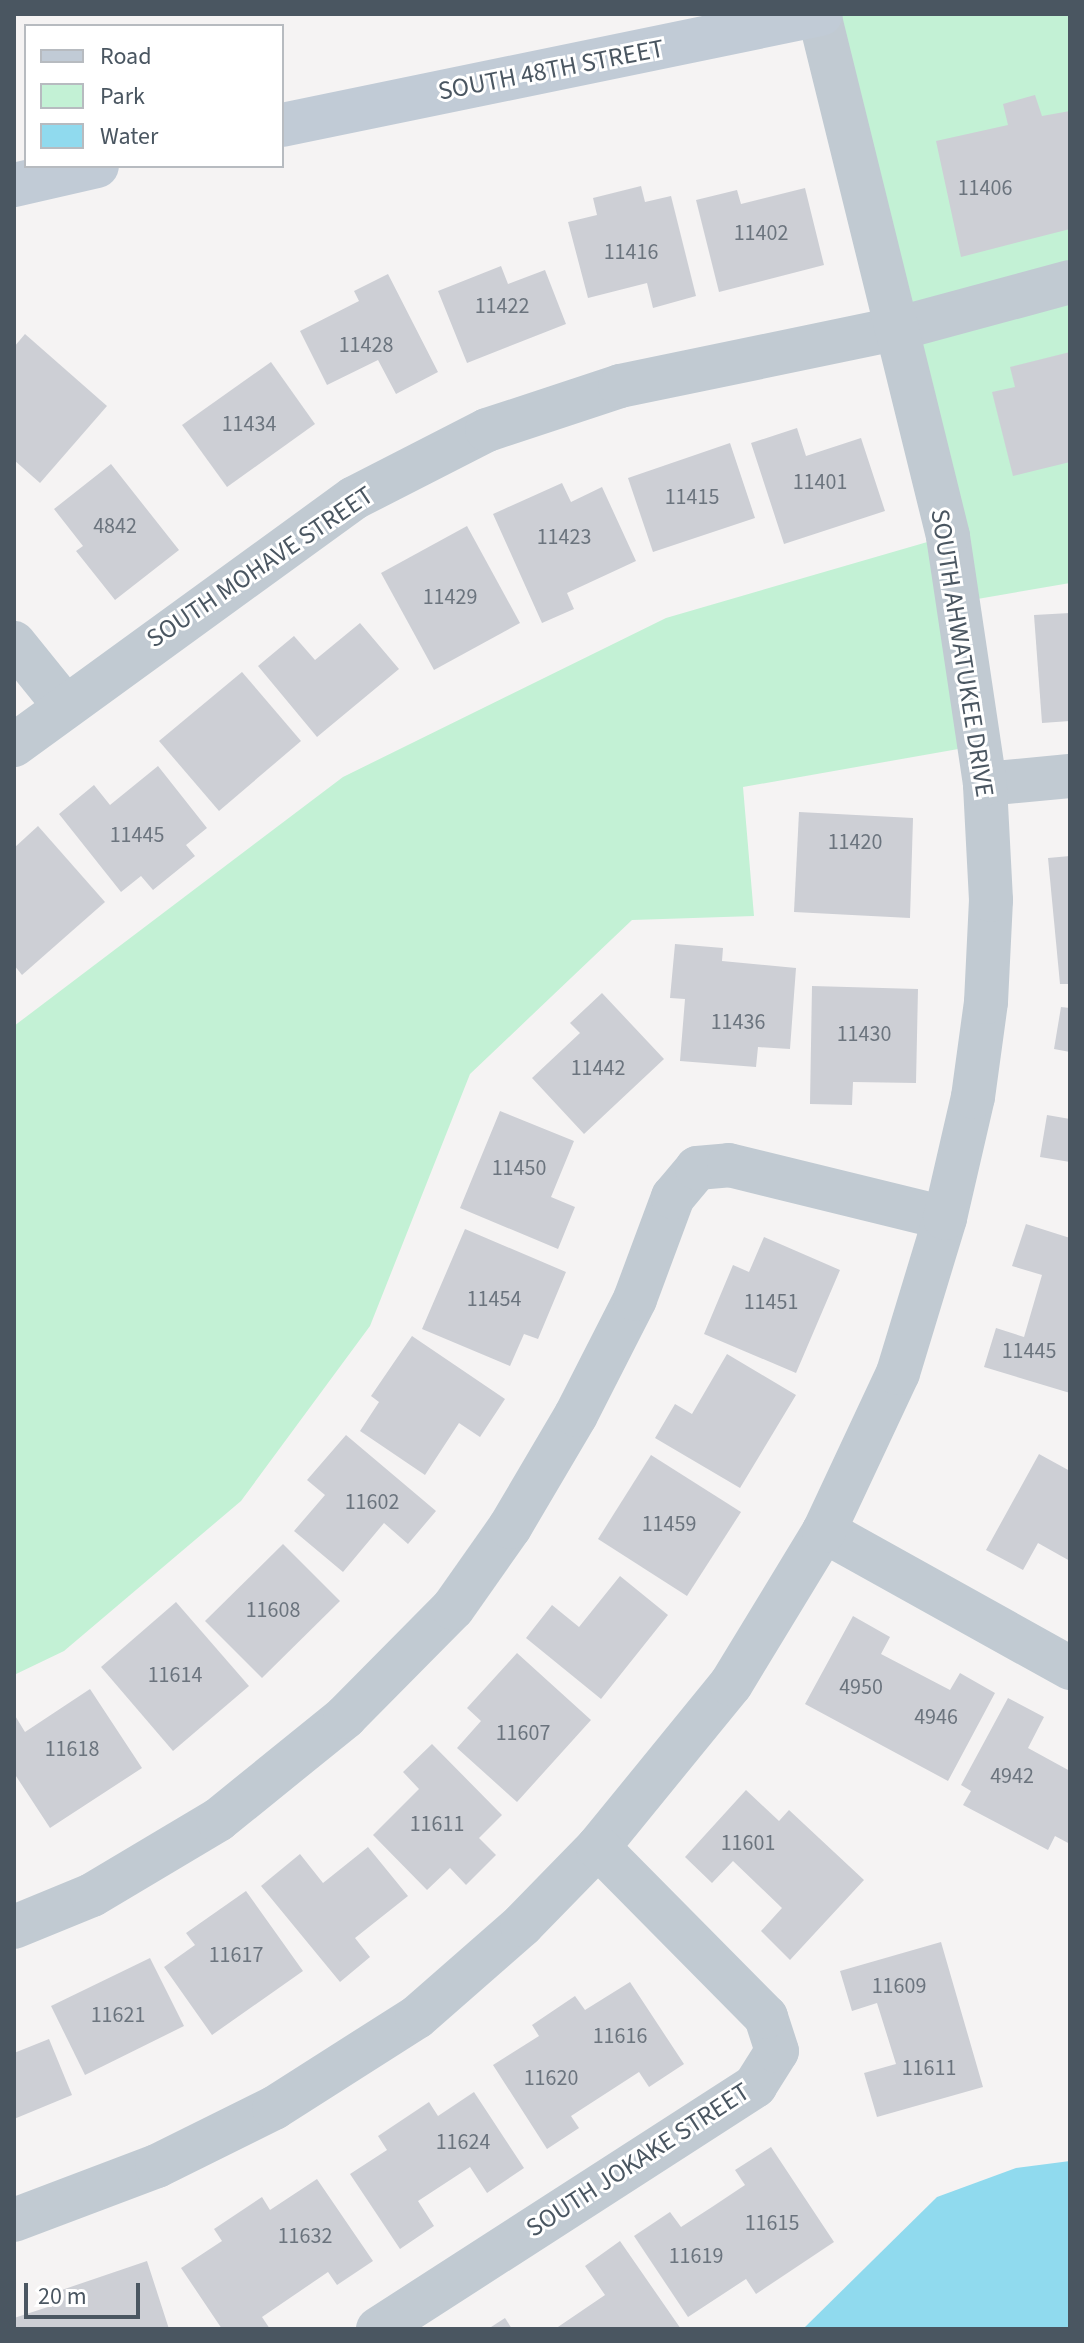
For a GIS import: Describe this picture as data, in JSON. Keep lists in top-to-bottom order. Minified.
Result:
{"streets":{"main road":["SOUTH 48TH STREET"],"street":["SOUTH MOHAVE STREET","SOUTH AHWATUKEE DRIVE","SOUTH JOKAKE STREET"]},"crossings":[["SOUTH 48TH STREET","SOUTH AHWATUKEE DRIVE"],["SOUTH MOHAVE STREET","SOUTH AHWATUKEE DRIVE"],["SOUTH AHWATUKEE DRIVE","SOUTH JOKAKE STREET"]],"house_numbers":["11406","11402","11416","11422","11428","11434","11401","11415","4842","11423","11429","11445","11420","11436","11430","11442","11450","11454","11451","11445","11602","11459","11608","11614","4950","4946","11607","11618","4942","11611","11601","11617","11609","11621","11616","11611","11620","11624","11615","11632","11619"],"legend":["Road","Park","Water"],"scale_bar":"20 m"}
